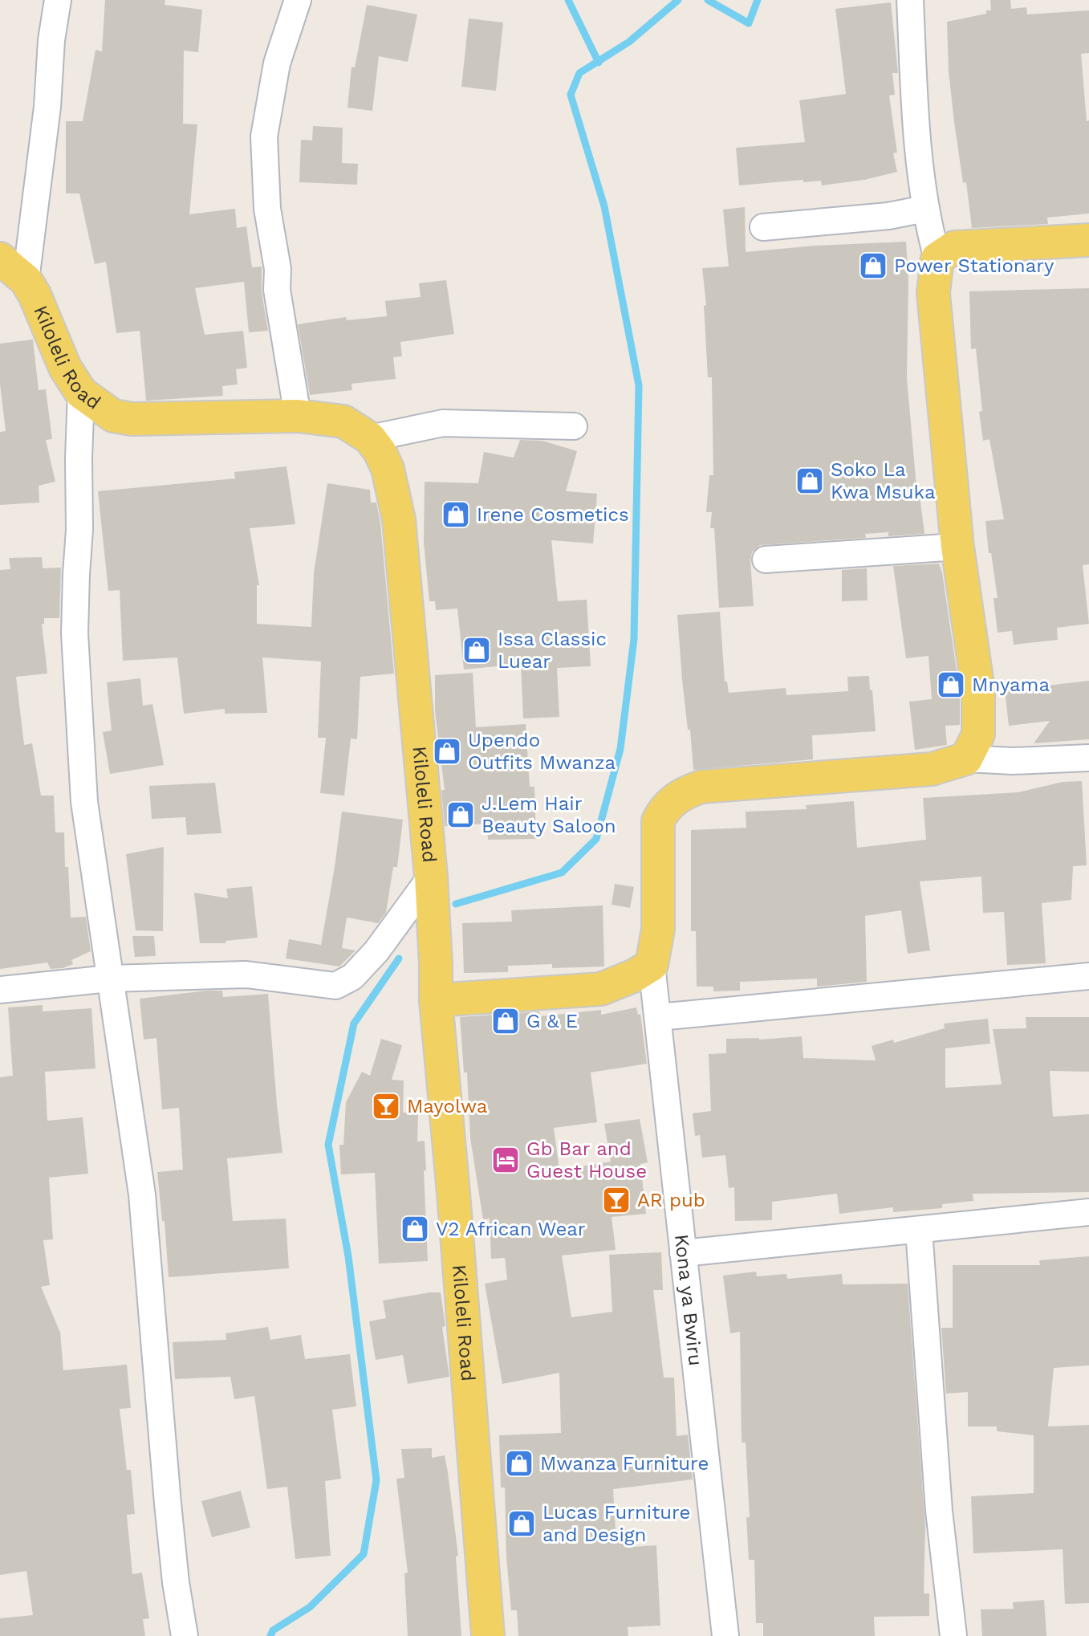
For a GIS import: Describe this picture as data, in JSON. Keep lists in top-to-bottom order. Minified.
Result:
{"streets":{"main road":["Kiloleli Road"],"street":["Kona ya Bwiru"]},"places":{"shop":["Power Stationary","Soko La Kwa Msuka","Irene Cosmetics","Issa Classic Luear","Mnyama","Upendo Outfits Mwanza","J.Lem Hair Beauty Saloon","G & E","V2 African Wear","Mwanza Furniture","Lucas Furniture and Design"],"bar":["Mayolwa","AR pub"],"hotel":["Gb Bar and Guest House"]}}
